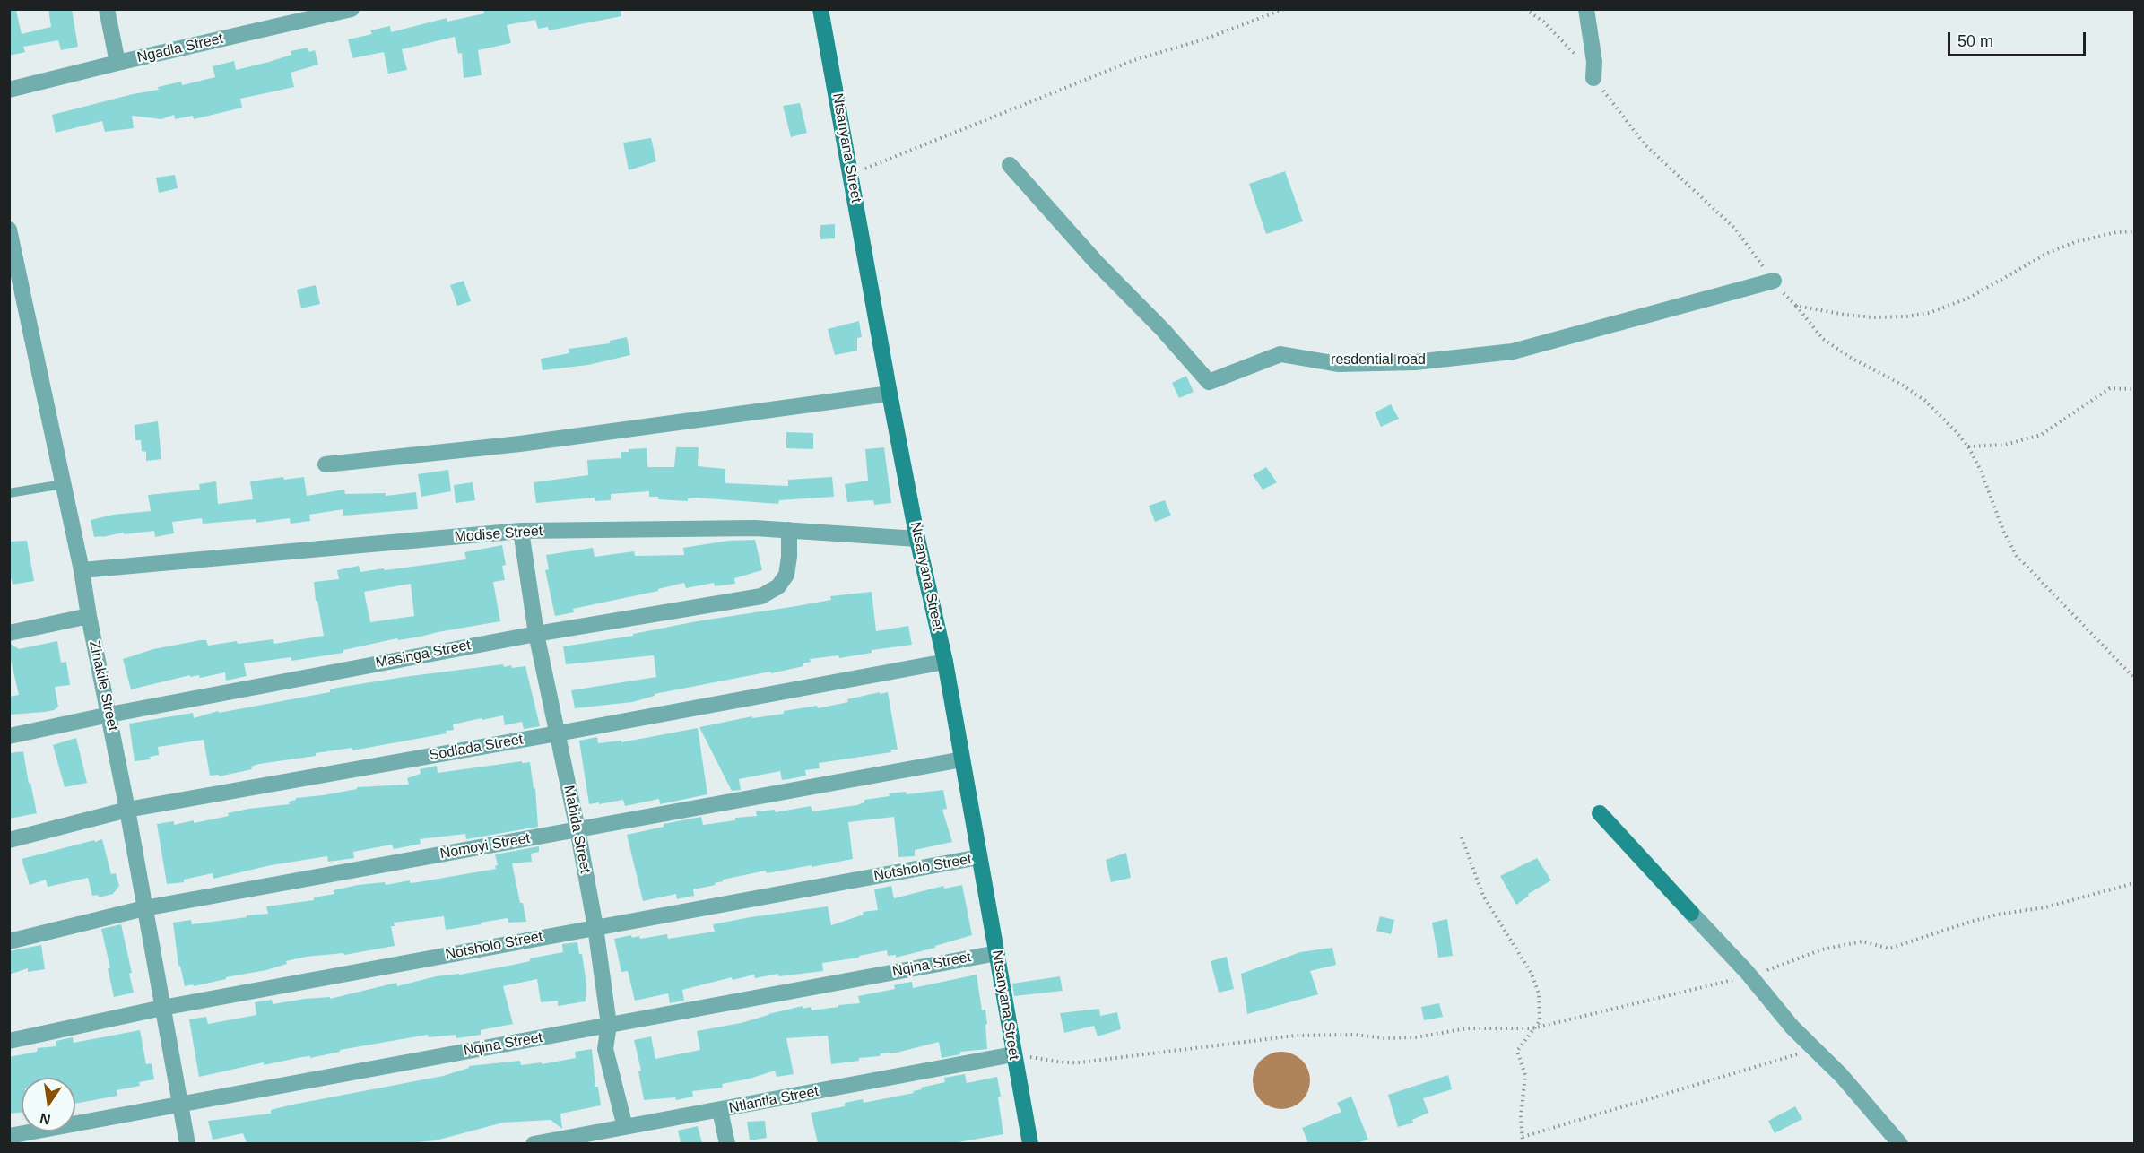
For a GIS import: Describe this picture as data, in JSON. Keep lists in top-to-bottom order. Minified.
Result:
{"streets":{"street":["Ngadla Street","Ntsanyana Street","resdential road","Modise Street","Masinga Street","Zinakile Street","Sodlada Street","Mabida Street","Nomoyi Street","Notsholo Street","Nqina Street","Ntlantla Street"]},"crossings":[["Ntsanyana Street","Modise Street"],["Ntsanyana Street","Sodlada Street"],["Ntsanyana Street","Nomoyi Street"],["Ntsanyana Street","Notsholo Street"],["Ntsanyana Street","Nqina Street"],["Ntsanyana Street","Ntlantla Street"],["Modise Street","Masinga Street"],["Modise Street","Zinakile Street"],["Modise Street","Mabida Street"],["Masinga Street","Zinakile Street"],["Masinga Street","Mabida Street"],["Zinakile Street","Sodlada Street"],["Zinakile Street","Nomoyi Street"],["Zinakile Street","Notsholo Street"],["Zinakile Street","Nqina Street"],["Sodlada Street","Mabida Street"],["Mabida Street","Nomoyi Street"],["Mabida Street","Notsholo Street"],["Mabida Street","Nqina Street"],["Mabida Street","Ntlantla Street"]],"scale_bar":"50 m","north":"bottom"}
